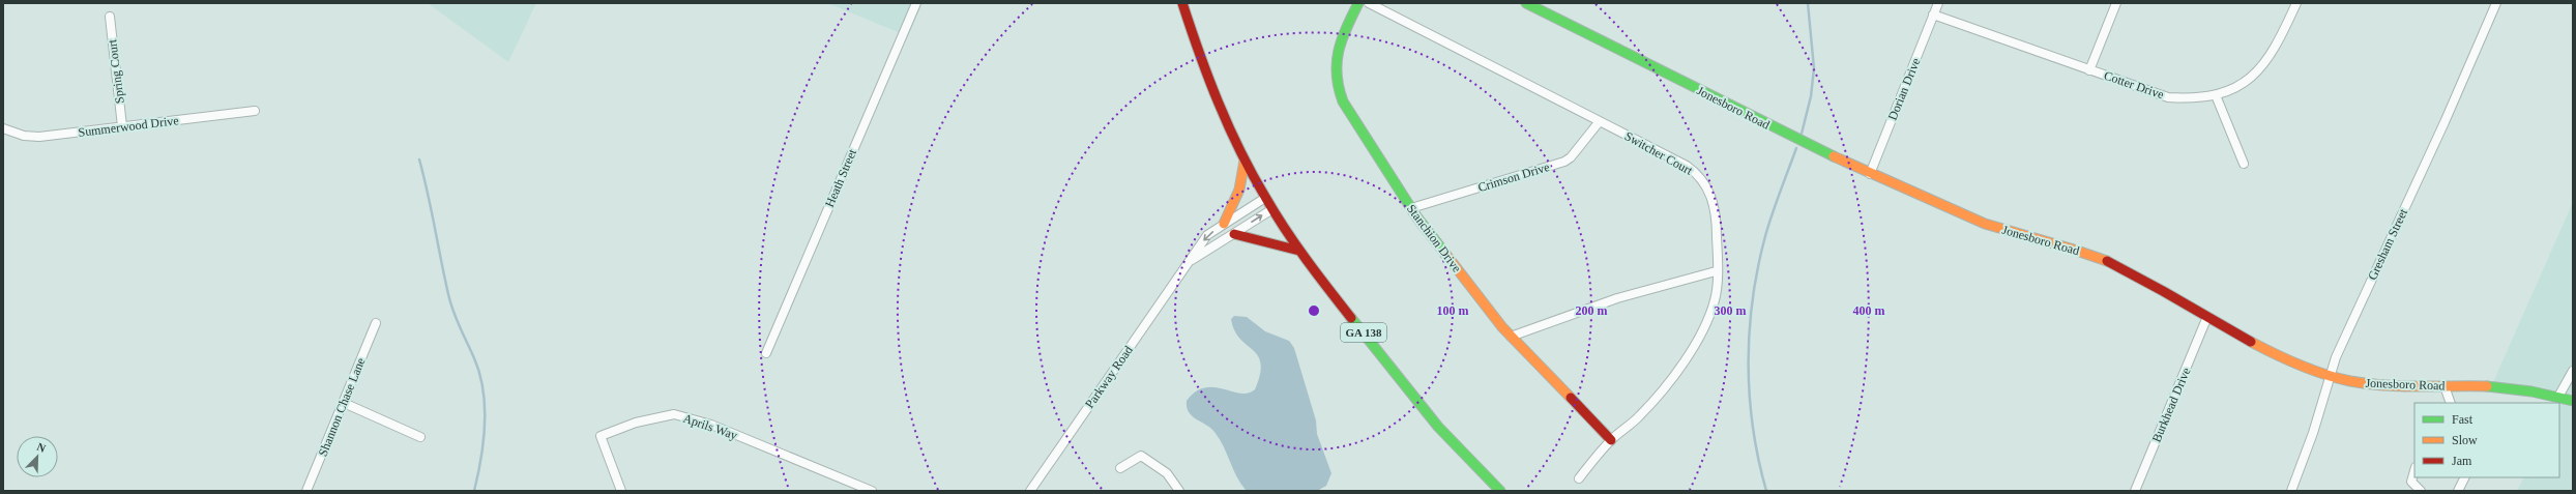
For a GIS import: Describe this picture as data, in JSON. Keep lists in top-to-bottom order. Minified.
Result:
{"streets":{"street":["Spring Court","Cotter Drive","Dorian Drive","Jonesboro Road","Summerwood Drive","Switcher Court","Crimson Drive","Heath Street","Stanchion Drive","Gresham Street","GA 138","Parkway Road","Burkhead Drive","Shannon Chase Lane","Aprils Way"]},"crossings":[["Spring Court","Summerwood Drive"],["Cotter Drive","Dorian Drive"],["Dorian Drive","Jonesboro Road"],["Jonesboro Road","Gresham Street"],["Jonesboro Road","Burkhead Drive"],["Switcher Court","Crimson Drive"],["Switcher Court","Stanchion Drive"],["Crimson Drive","Stanchion Drive"],["GA 138","Parkway Road"]],"legend":["Fast","Slow","Jam"],"north":"top right","rings":["100 m","200 m","300 m","400 m"]}
